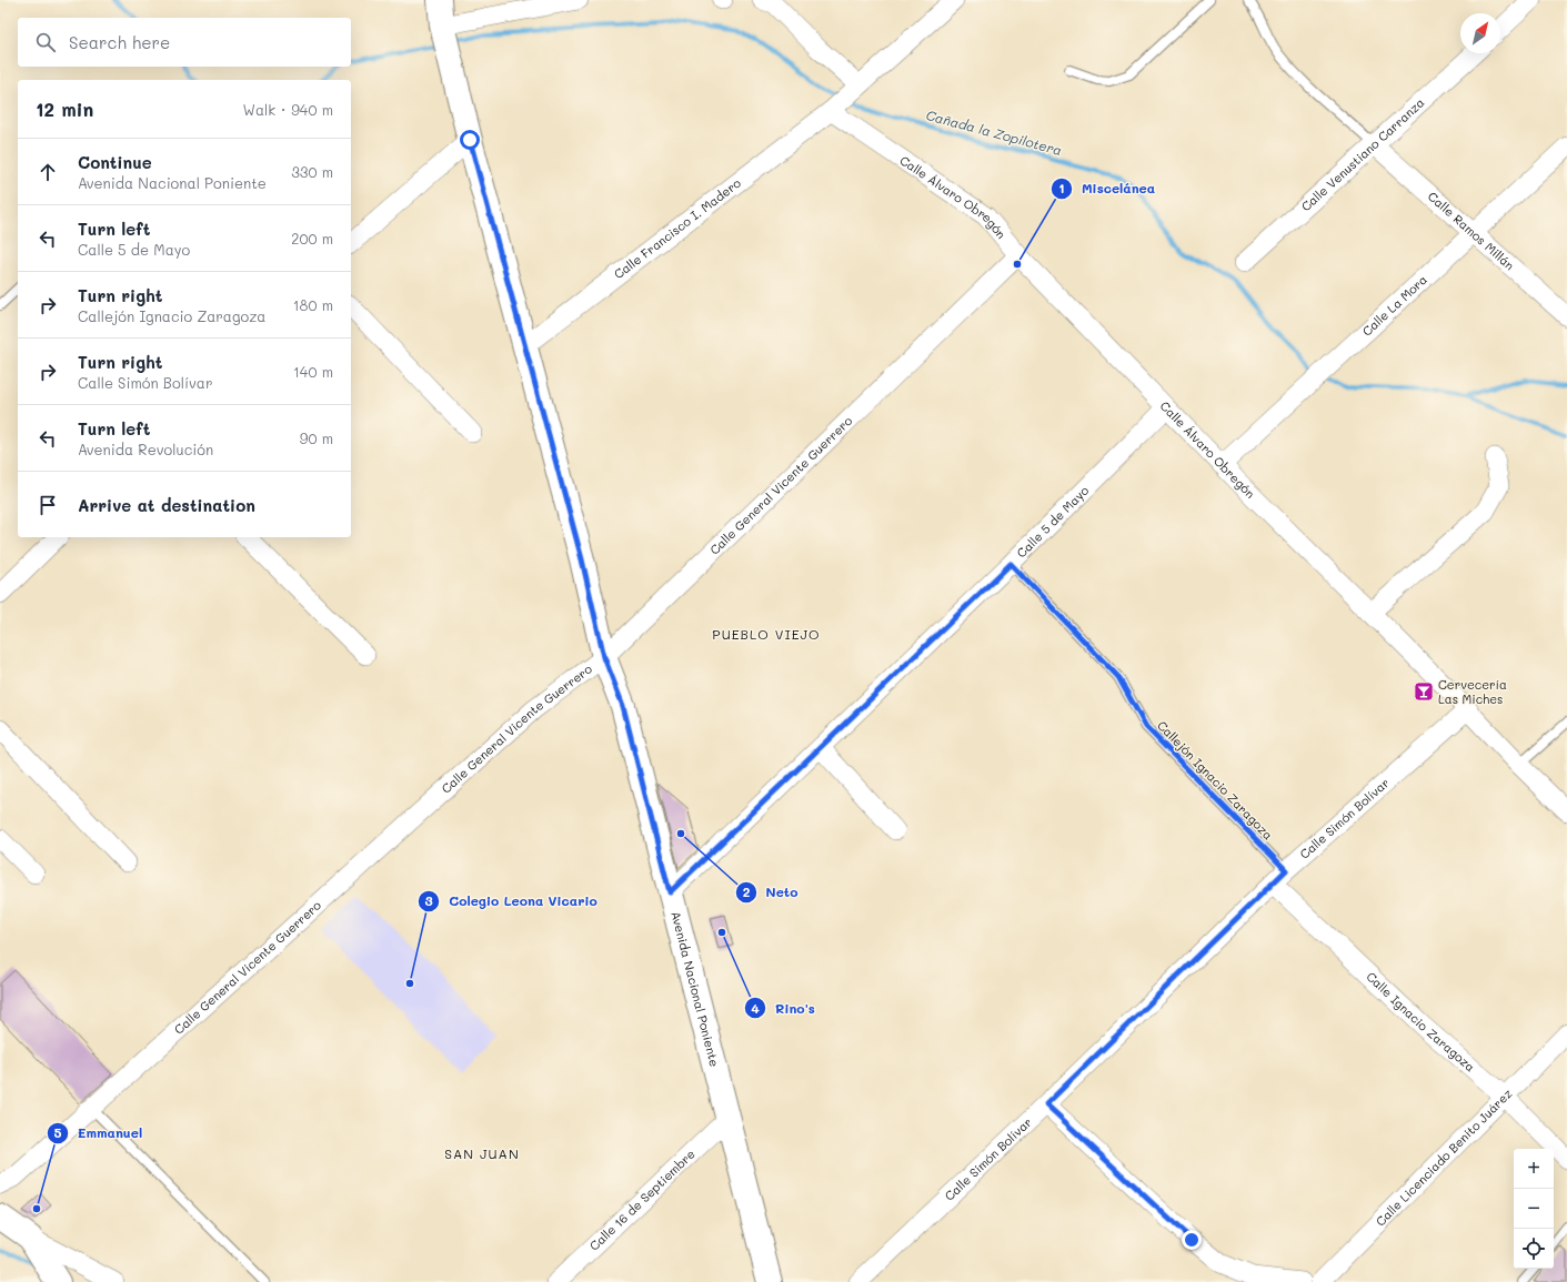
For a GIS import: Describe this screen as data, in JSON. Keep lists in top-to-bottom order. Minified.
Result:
{"streets":{"street":["Calle Venustiano Carranza","Calle Álvaro Obregón","Calle Francisco I. Madero","Calle Ramos Millán","Calle La Mora","Calle General Vicente Guerrero","Calle 5 de Mayo","Calle Simón Bolívar","Avenida Nacional Poniente","Calle Ignacio Zaragoza","Calle Licenciado Benito Juárez","Calle 16 de Septiembre"],"lane":["Callejón Ignacio Zaragoza"]},"crossings":[["Calle Venustiano Carranza","Calle Ramos Millán"],["Calle Álvaro Obregón","Calle Francisco I. Madero"],["Calle Álvaro Obregón","Calle La Mora"],["Calle Álvaro Obregón","Calle General Vicente Guerrero"],["Calle Álvaro Obregón","Calle 5 de Mayo"],["Calle Álvaro Obregón","Calle Simón Bolívar"],["Calle Francisco I. Madero","Avenida Nacional Poniente"],["Calle Ramos Millán","Calle La Mora"],["Calle General Vicente Guerrero","Avenida Nacional Poniente"],["Calle 5 de Mayo","Callejón Ignacio Zaragoza"],["Calle 5 de Mayo","Avenida Nacional Poniente"],["Callejón Ignacio Zaragoza","Calle Simón Bolívar"],["Callejón Ignacio Zaragoza","Calle Ignacio Zaragoza"],["Calle Simón Bolívar","Calle Ignacio Zaragoza"],["Avenida Nacional Poniente","Calle 16 de Septiembre"],["Calle Ignacio Zaragoza","Calle Licenciado Benito Juárez"]],"districts":["PUEBLO VIEJO","SAN JUAN"],"water":["Cañada la Zopilotera"],"places":{"other":["Miscelánea","Neto","Rino's","Colegio Leona Vicario","Emmanuel"],"bar":["Cervecería Las Miches"]},"north":"top right","page":{"search":"Search here","heading":["12 min","Walk · 940 m"],"list":[["Continue","Avenida Nacional Poniente","330 m"],["Turn left","Calle 5 de Mayo","200 m"],["Turn right","Callejón Ignacio Zaragoza","180 m"],["Turn right","Calle Simón Bolívar","140 m"],["Turn left","Avenida Revolución","90 m"],"Arrive at destination"],"map_buttons":["+","−"]}}
